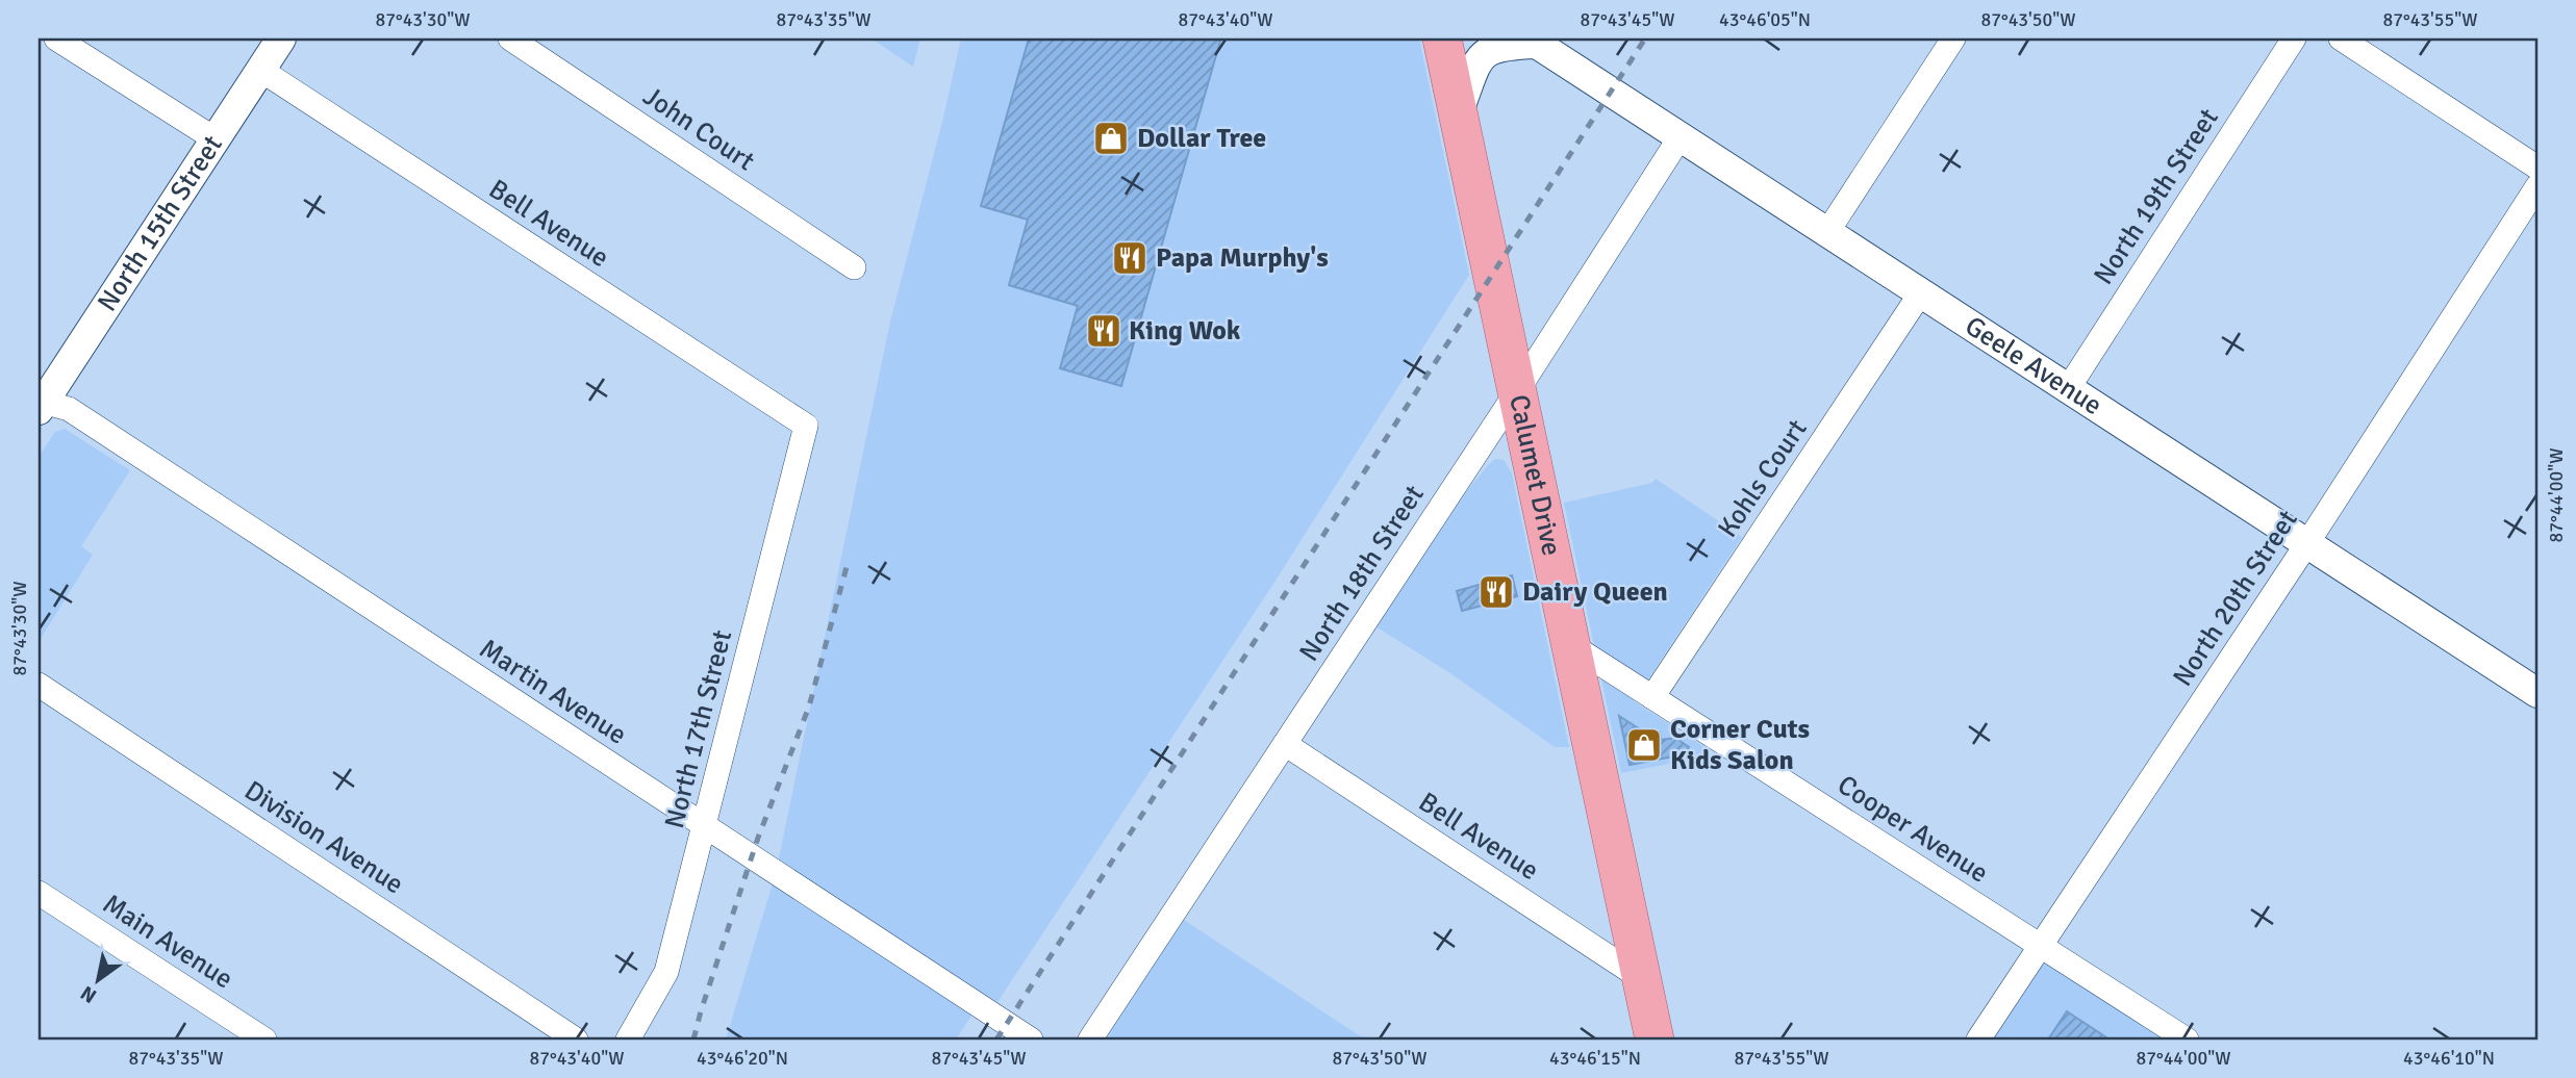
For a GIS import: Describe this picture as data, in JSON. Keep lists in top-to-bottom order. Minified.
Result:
{"streets":{"main road":["Calumet Drive"],"street":["John Court","North 19th Street","Bell Avenue","North 15th Street","Geele Avenue","Kohls Court","North 18th Street","North 20th Street","Martin Avenue","North 17th Street","Cooper Avenue","Division Avenue","Main Avenue"]},"crossings":[["North 19th Street","Geele Avenue"],["Bell Avenue","North 15th Street"],["Bell Avenue","Calumet Drive"],["Bell Avenue","North 18th Street"],["Bell Avenue","North 17th Street"],["North 15th Street","Martin Avenue"],["Geele Avenue","Kohls Court"],["Geele Avenue","North 18th Street"],["Geele Avenue","North 20th Street"],["Calumet Drive","North 18th Street"],["Calumet Drive","Cooper Avenue"],["Kohls Court","Cooper Avenue"],["North 20th Street","Cooper Avenue"],["Martin Avenue","North 17th Street"]],"places":{"shop":["Dollar Tree","Corner Cuts Kids Salon"],"restaurant":["Papa Murphy's","King Wok","Dairy Queen"]},"north":"bottom left","coordinates":["87°43'30\"W","87°43'35\"W","87°43'40\"W","87°43'45\"W","43°46'05\"N","87°43'50\"W","87°43'55\"W","87°44'00\"W","43°46'20\"N","43°46'15\"N","43°46'10\"N"]}
